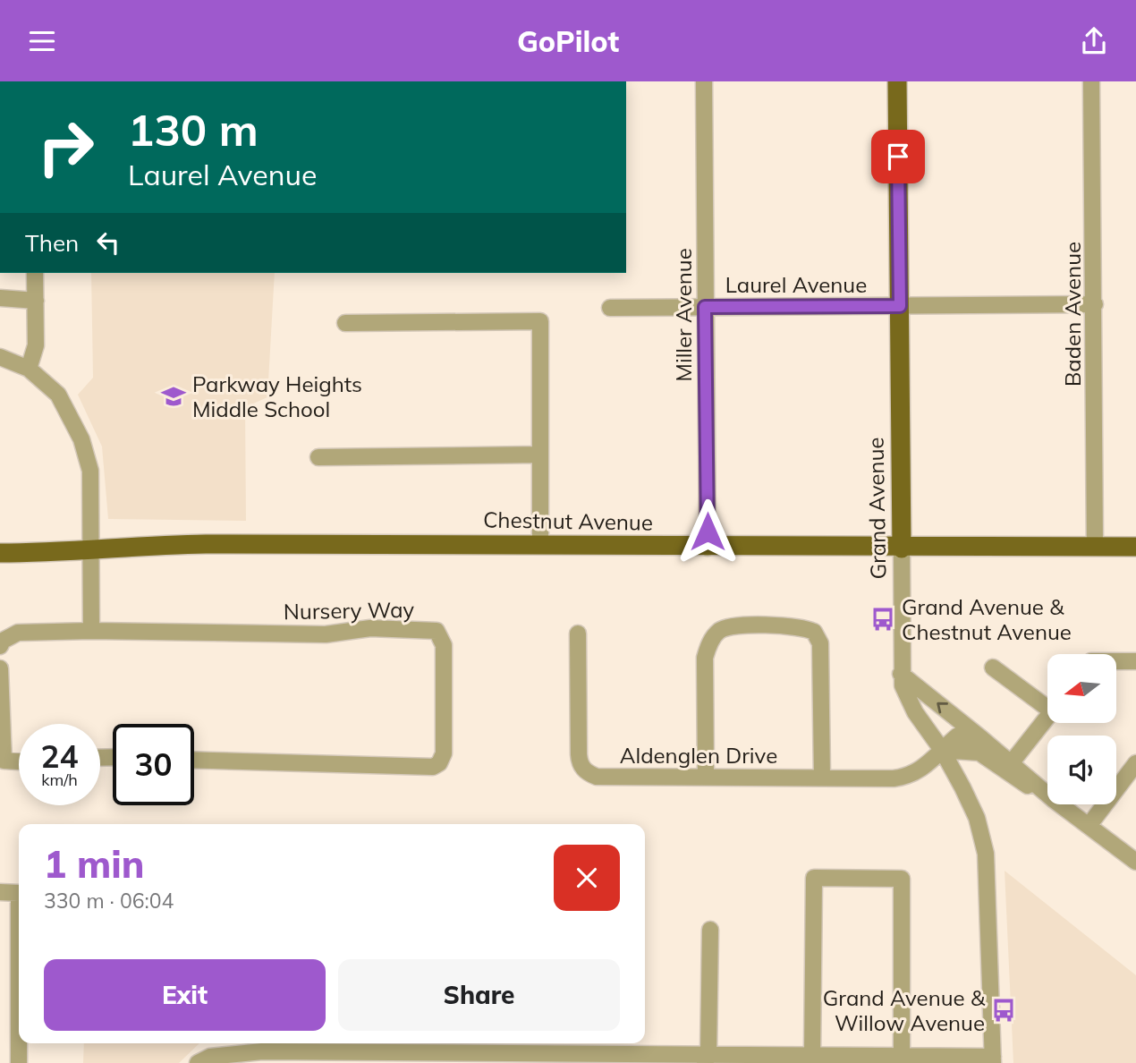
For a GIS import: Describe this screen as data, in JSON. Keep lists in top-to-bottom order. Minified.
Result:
{"streets":{"main road":["Grand Avenue","Chestnut Avenue"],"street":["Laurel Avenue","Baden Avenue","Miller Avenue","Nursery Way","Aldenglen Drive"]},"crossings":[["Laurel Avenue","Baden Avenue"],["Laurel Avenue","Miller Avenue"],["Laurel Avenue","Grand Avenue"],["Baden Avenue","Chestnut Avenue"],["Miller Avenue","Chestnut Avenue"],["Grand Avenue","Chestnut Avenue"],["Grand Avenue","Aldenglen Drive"]],"places":{"school or university":["Parkway Heights Middle School"],"bus stop":["Grand Avenue & Chestnut Avenue","Grand Avenue & Willow Avenue"]},"north":"left","page":{"header":"GoPilot","turn":["130 m","Laurel Avenue"],"then":"Then","speed":"24 km/h","limit":"30","heading":["1 min","330 m · 06:04"],"buttons":["Exit","Share"]}}
